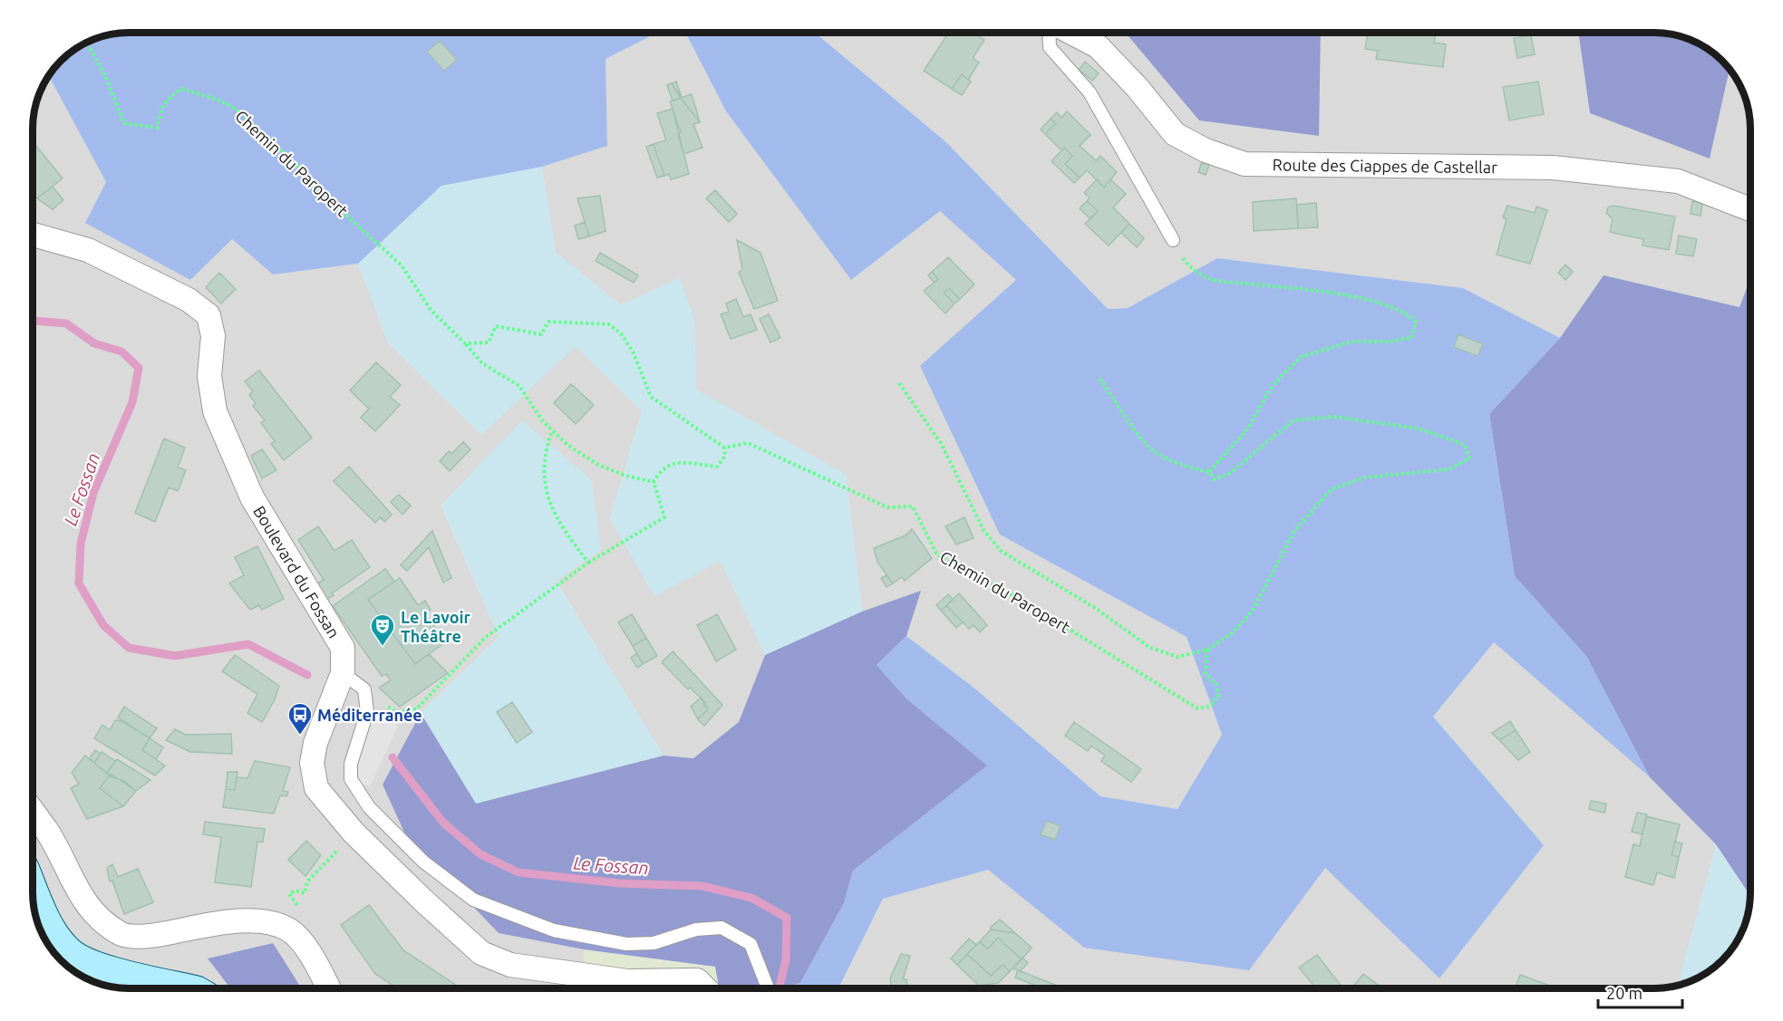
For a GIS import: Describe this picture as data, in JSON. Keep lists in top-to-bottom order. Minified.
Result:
{"streets":{"street":["Route des Ciappes de Castellar","Boulevard du Fossan"],"path":["Chemin du Paropert"]},"water":["Le Fossan"],"places":{"theatre":["Le Lavoir Théâtre"],"bus stop":["Méditerranée"]},"scale_bar":"20 m"}
